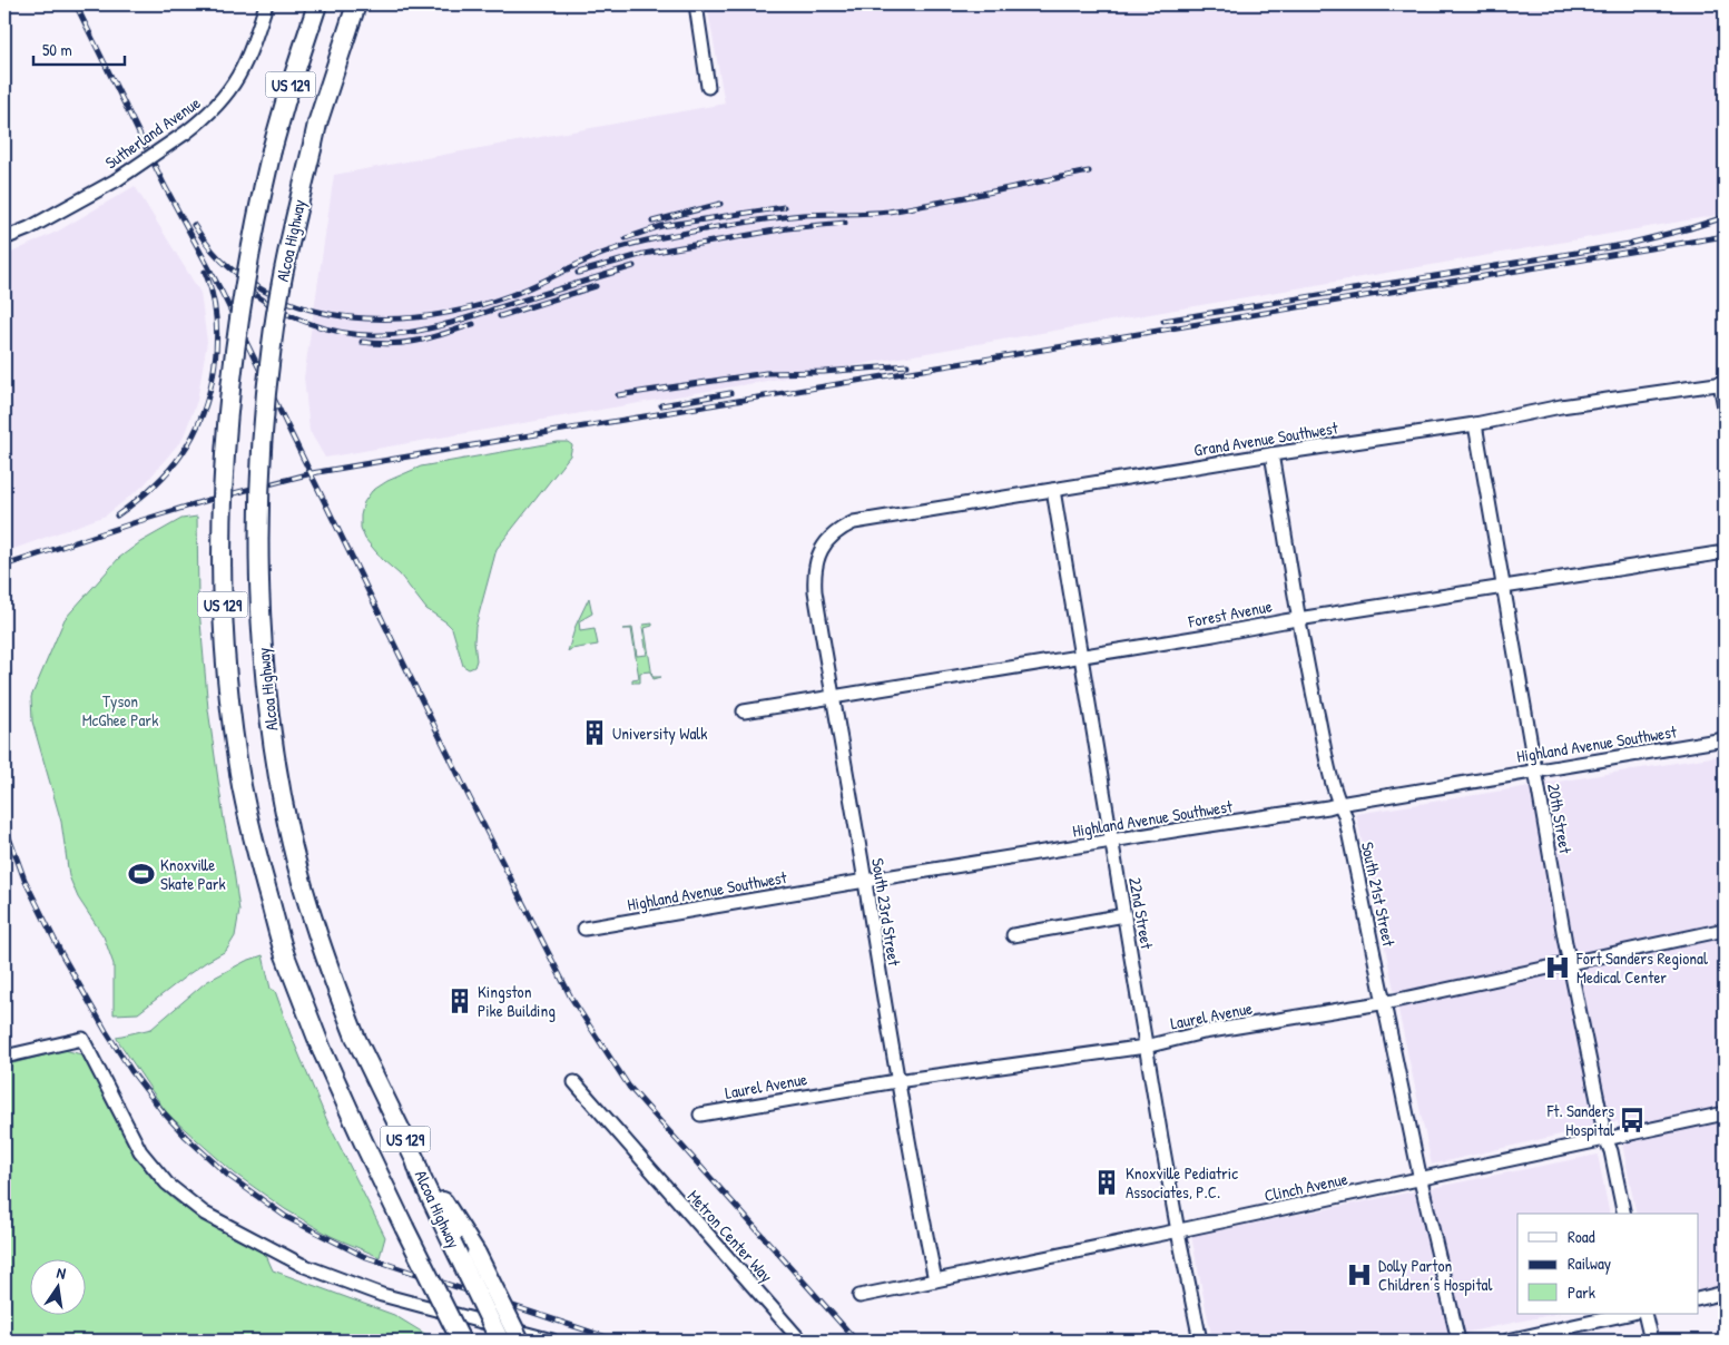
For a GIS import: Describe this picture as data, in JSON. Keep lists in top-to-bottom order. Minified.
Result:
{"streets":{"highway":["US 129","Alcoa Highway"],"street":["Sutherland Avenue","Grand Avenue Southwest","Forest Avenue","Highland Avenue Southwest","20th Street","South 21st Street","South 23rd Street","22nd Street","Laurel Avenue","Clinch Avenue","Metron Center Way"]},"crossings":[["Grand Avenue Southwest","20th Street"],["Grand Avenue Southwest","South 21st Street"],["Grand Avenue Southwest","South 23rd Street"],["Grand Avenue Southwest","22nd Street"],["Forest Avenue","20th Street"],["Forest Avenue","South 21st Street"],["Forest Avenue","South 23rd Street"],["Forest Avenue","22nd Street"],["Highland Avenue Southwest","20th Street"],["Highland Avenue Southwest","South 21st Street"],["Highland Avenue Southwest","South 23rd Street"],["Highland Avenue Southwest","22nd Street"],["20th Street","Laurel Avenue"],["20th Street","Clinch Avenue"],["South 21st Street","Laurel Avenue"],["South 21st Street","Clinch Avenue"],["South 23rd Street","Laurel Avenue"],["South 23rd Street","Clinch Avenue"],["22nd Street","Laurel Avenue"],["22nd Street","Clinch Avenue"]],"parks":["Tyson McGhee Park"],"places":{"building":["University Walk","Kingston Pike Building","Knoxville Pediatric Associates, P.C."],"sports":["Knoxville Skate Park"],"hospital":["Fort Sanders Regional Medical Center","Dolly Parton Children’s Hospital"],"bus stop":["Ft. Sanders Hospital"]},"legend":["Road","Railway","Park"],"scale_bar":"50 m","north":"top"}
